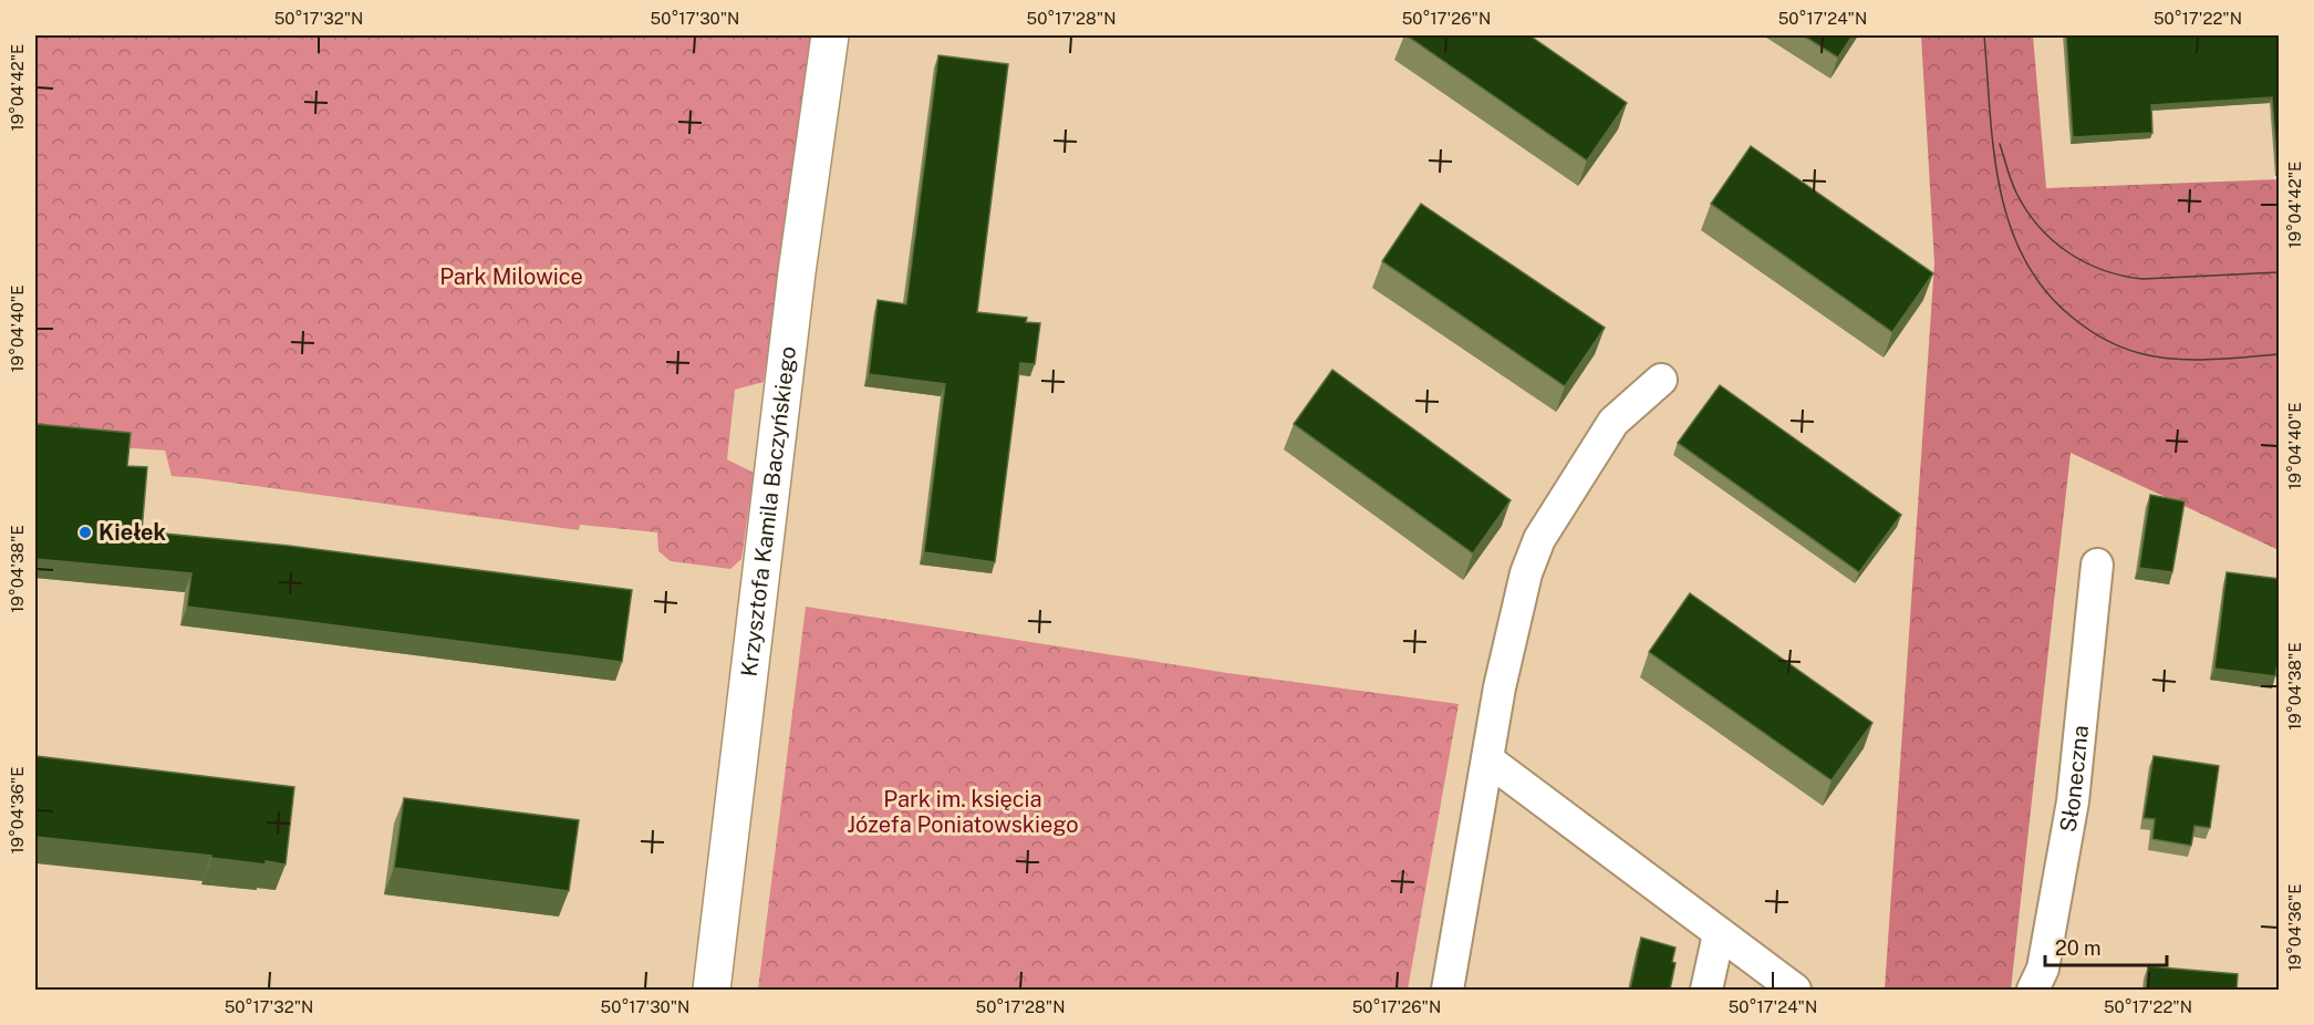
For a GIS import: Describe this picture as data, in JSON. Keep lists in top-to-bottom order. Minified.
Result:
{"streets":{"street":["Krzysztofa Kamila Baczyńskiego","Słoneczna"]},"parks":["Park Milowice","Park im. księcia Józefa Poniatowskiego"],"places":["Kiełek"],"scale_bar":"20 m","coordinates":["50°17'32\"N","50°17'30\"N","50°17'28\"N","50°17'26\"N","50°17'24\"N","50°17'22\"N","19°04'42\"E","19°04'40\"E","19°04'38\"E","19°04'36\"E"]}
